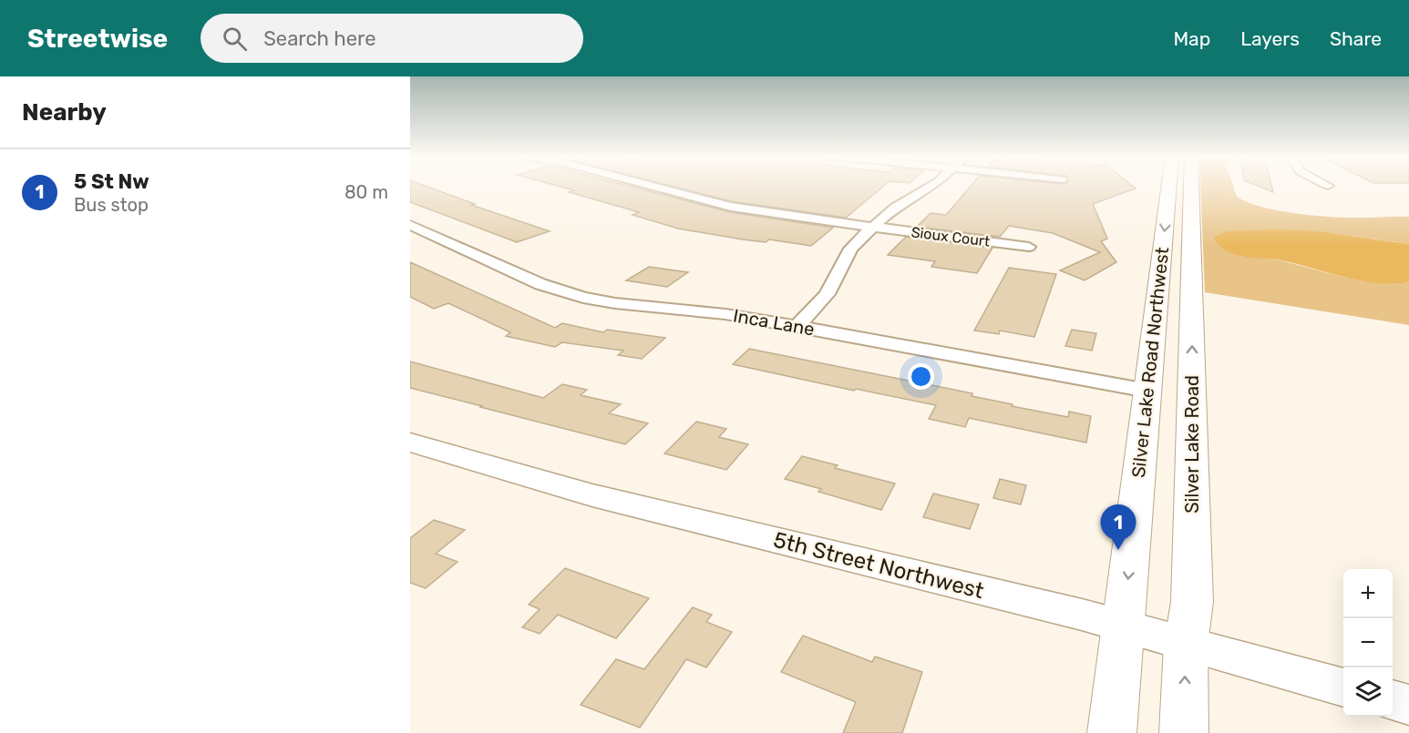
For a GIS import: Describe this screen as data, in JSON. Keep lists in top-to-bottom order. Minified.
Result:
{"streets":{"main road":["Silver Lake Road Northwest","Silver Lake Road"],"street":["Sioux Court","Inca Lane","5th Street Northwest"]},"crossings":[["Inca Lane","Silver Lake Road Northwest"],["Silver Lake Road Northwest","5th Street Northwest"],["Silver Lake Road","5th Street Northwest"]],"one_way":["Silver Lake Road Northwest","Silver Lake Road"],"page":{"header":"Streetwise","search":"Search here","nav":["Map","Layers","Share"],"heading":"Nearby","list":[{"mark":"1","name":"5 St Nw","note":"Bus stop","value":"80 m"}],"pins":"1","map_buttons":["+","−"]}}
